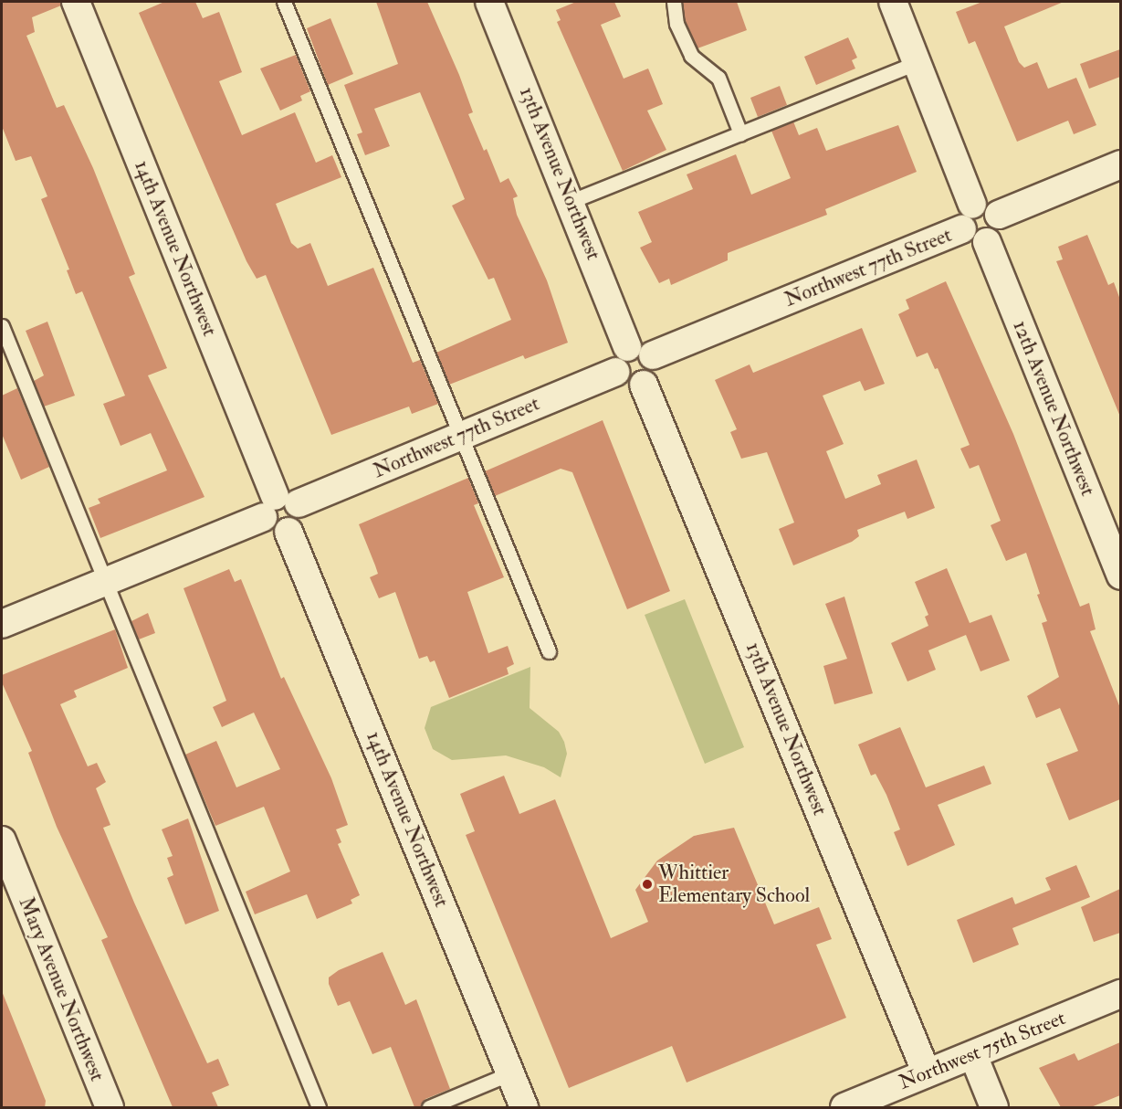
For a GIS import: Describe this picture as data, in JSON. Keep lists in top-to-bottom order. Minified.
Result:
{"streets":{"street":["13th Avenue Northwest","14th Avenue Northwest","Northwest 77th Street","12th Avenue Northwest","Mary Avenue Northwest","Northwest 75th Street"]},"crossings":[["13th Avenue Northwest","Northwest 77th Street"],["13th Avenue Northwest","Northwest 75th Street"],["14th Avenue Northwest","Northwest 77th Street"],["Northwest 77th Street","12th Avenue Northwest"]],"places":["Whittier Elementary School"]}
